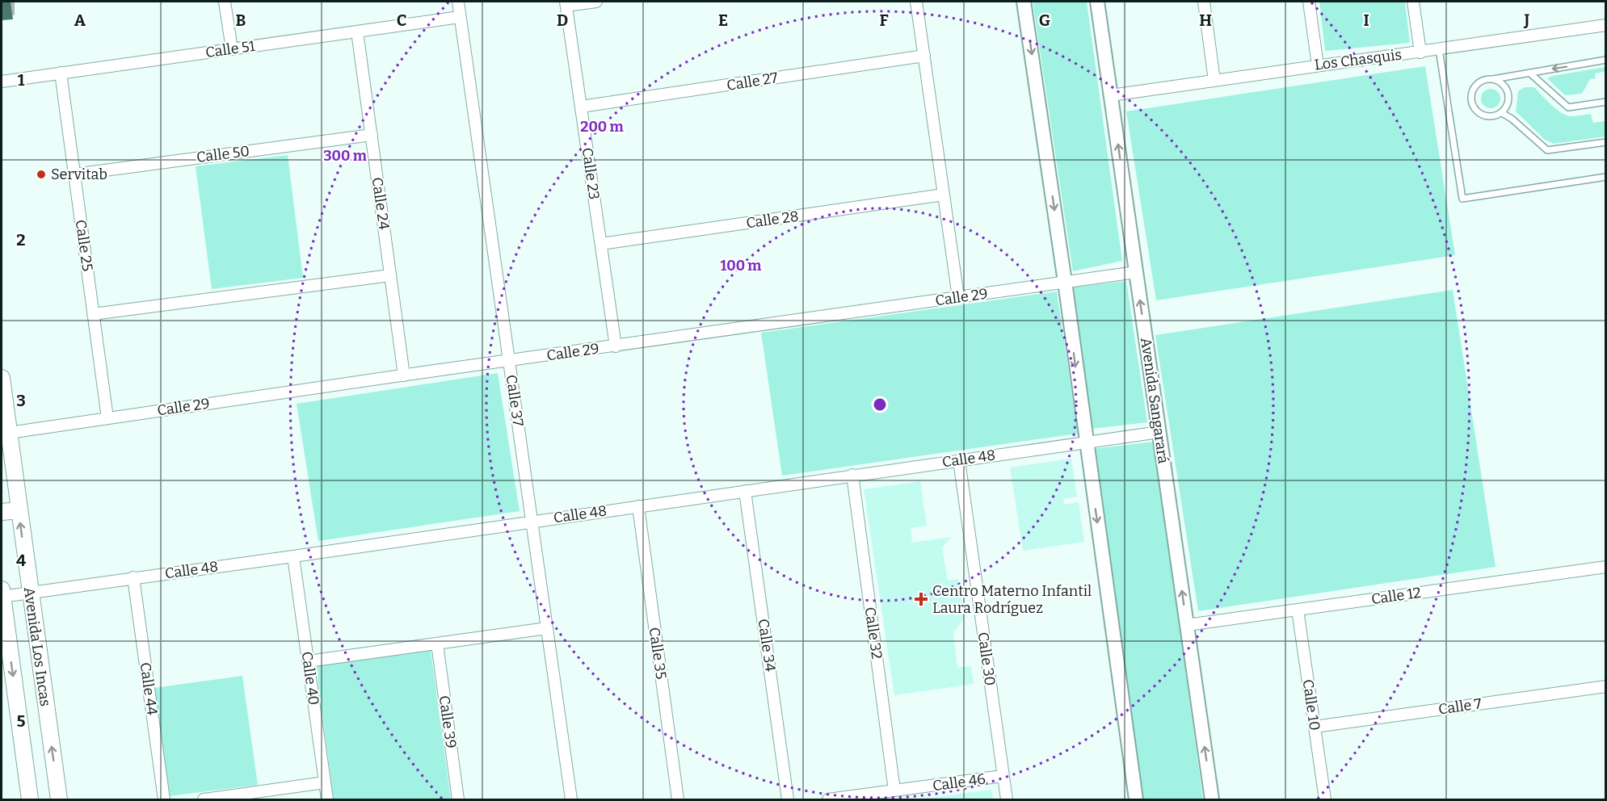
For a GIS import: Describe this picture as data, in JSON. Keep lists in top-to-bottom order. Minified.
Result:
{"streets":{"main road":["Avenida Los Incas"],"street":["Calle 51","Los Chasquis","Calle 27","Calle 50","Calle 23","Calle 24","Calle 28","Calle 25","Calle 29","Calle 37","Avenida Sangarará","Calle 48","Calle 12","Calle 32","Calle 34","Calle 35","Calle 30","Calle 40","Calle 44","Calle 10","Calle 7","Calle 39","Calle 46"]},"crossings":[["Calle 51","Calle 24"],["Calle 51","Calle 25"],["Calle 51","Calle 37"],["Los Chasquis","Avenida Sangarará"],["Calle 27","Calle 23"],["Calle 50","Calle 24"],["Calle 50","Calle 25"],["Calle 23","Calle 28"],["Calle 23","Calle 29"],["Calle 24","Calle 29"],["Calle 25","Calle 29"],["Calle 29","Calle 37"],["Calle 29","Avenida Sangarará"],["Calle 29","Avenida Los Incas"],["Calle 37","Calle 48"],["Avenida Sangarará","Calle 48"],["Avenida Sangarará","Calle 12"],["Calle 48","Calle 32"],["Calle 48","Calle 34"],["Calle 48","Avenida Los Incas"],["Calle 48","Calle 35"],["Calle 48","Calle 30"],["Calle 48","Calle 40"],["Calle 48","Calle 44"],["Calle 12","Calle 10"],["Calle 32","Calle 46"],["Calle 30","Calle 46"],["Calle 10","Calle 7"]],"places":{"other":["Servitab"],"health":["Centro Materno Infantil Laura Rodríguez"]},"grid":{"columns":["A","B","C","D","E","F","G","H","I","J"],"rows":["1","2","3","4","5"]},"rings":["200 m","300 m","100 m"]}
